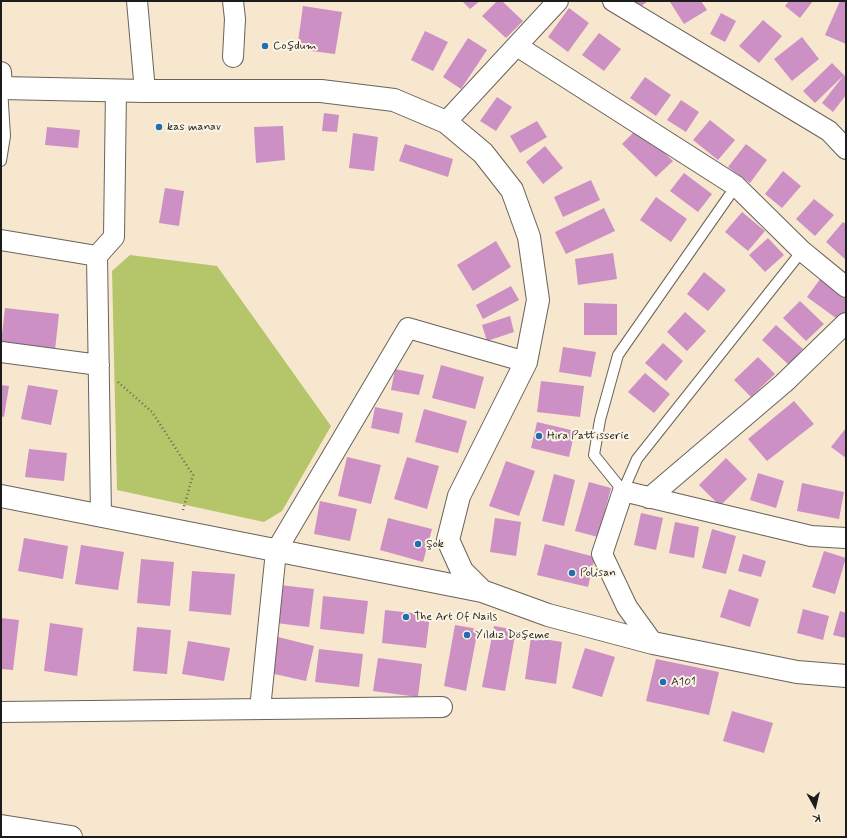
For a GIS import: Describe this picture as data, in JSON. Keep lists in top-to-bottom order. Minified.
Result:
{"places":["Coşdum","kas manav","Hira Pattisserie","Şok","Polisan","The Art Of Nails","Yıldız Döşeme","A101"],"north":"bottom"}
